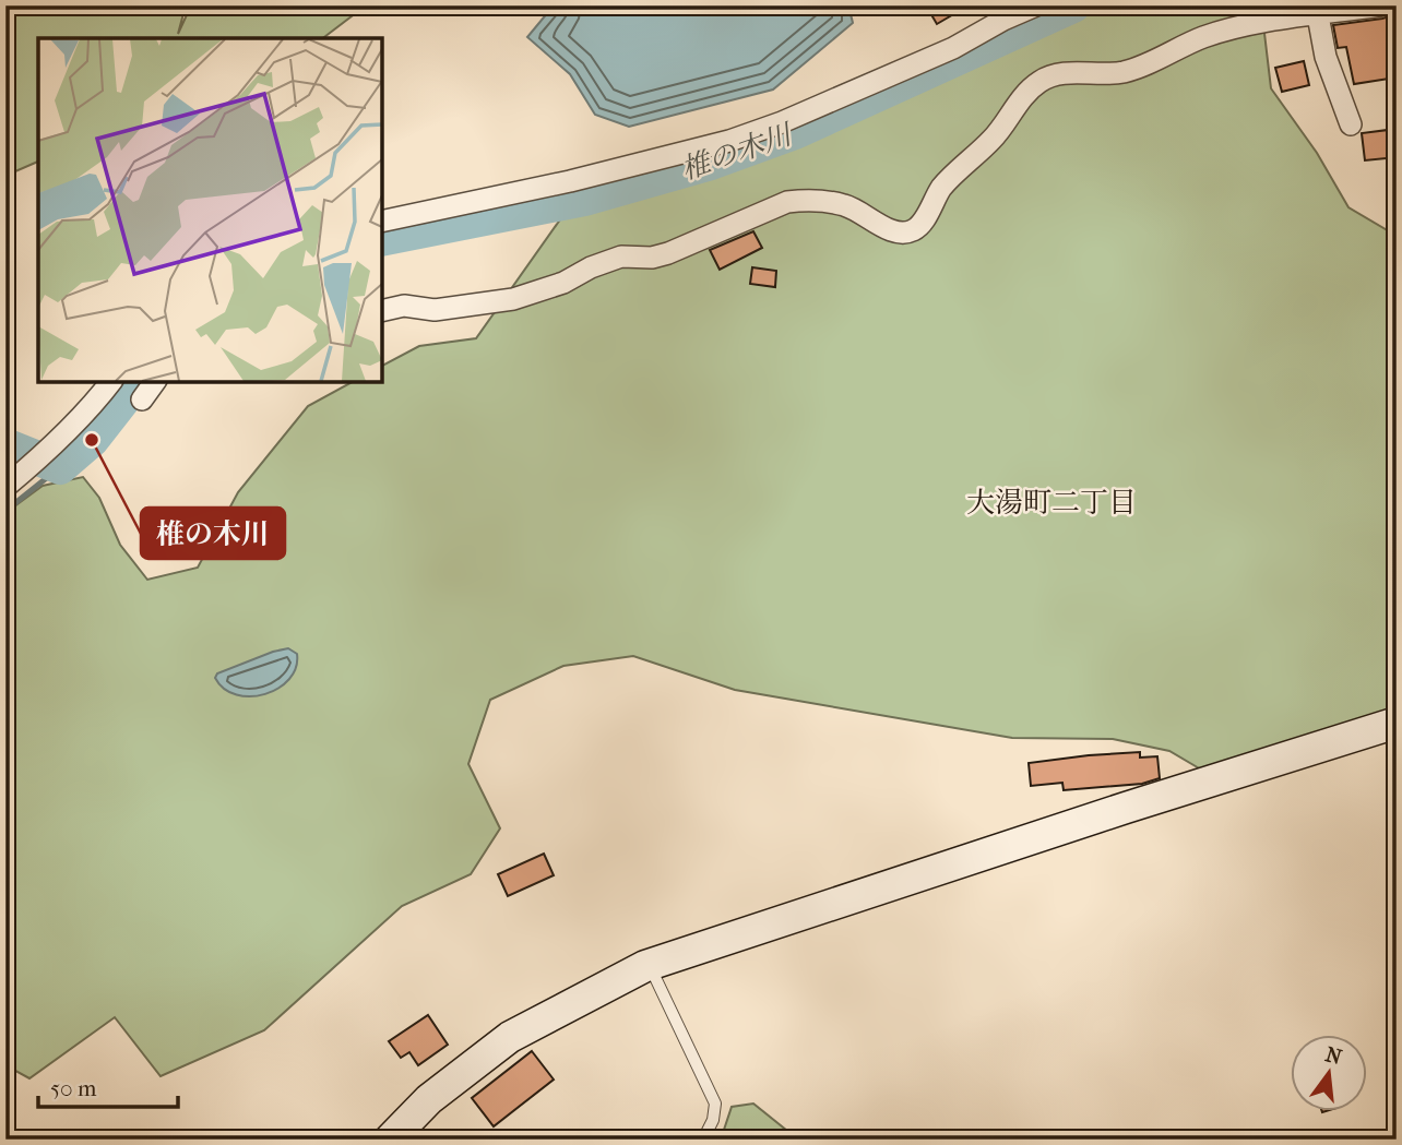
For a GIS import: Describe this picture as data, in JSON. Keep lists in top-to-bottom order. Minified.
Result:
{"districts":["大湯町二丁目"],"water":["椎の木川"],"places":["椎の木川"],"scale_bar":"50 m","north":"top"}
